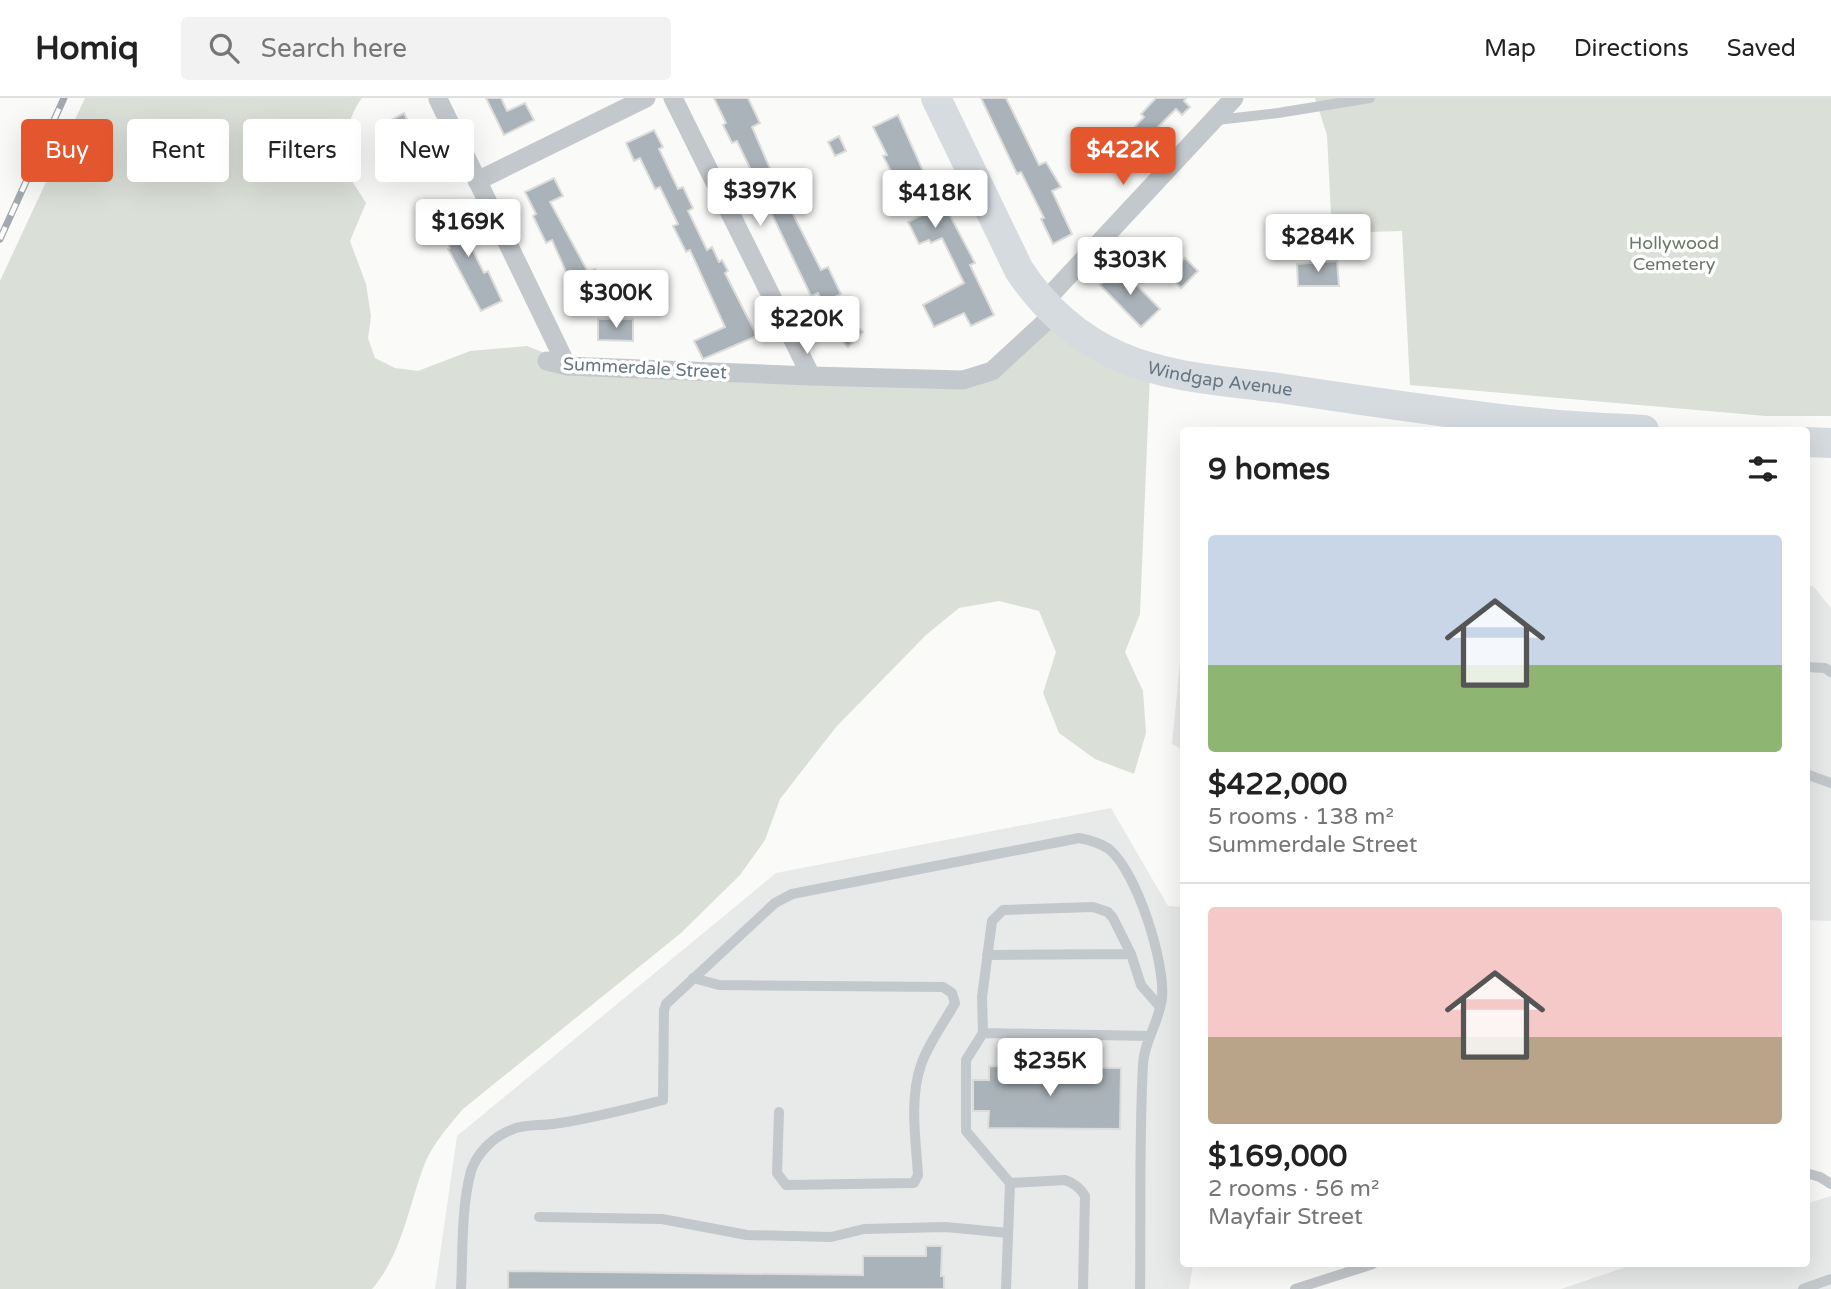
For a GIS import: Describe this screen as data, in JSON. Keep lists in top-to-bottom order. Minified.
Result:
{"streets":{"main road":["Windgap Avenue"],"street":["Summerdale Street"]},"crossings":[["Summerdale Street","Windgap Avenue"]],"parks":["Hollywood Cemetery"],"page":{"header":"Homiq","search":"Search here","nav":["Map","Directions","Saved"],"chip":["Buy","Rent","Filters","New"],"price":["$422K","$397K","$418K","$169K","$284K","$303K","$300K","$220K","$235K"],"heading":"9 homes","list":[{"name":"$422,000","note":"5 rooms · 138 m² · Summerdale Street"},{"name":"$169,000","note":"2 rooms · 56 m² · Mayfair Street"}]}}
